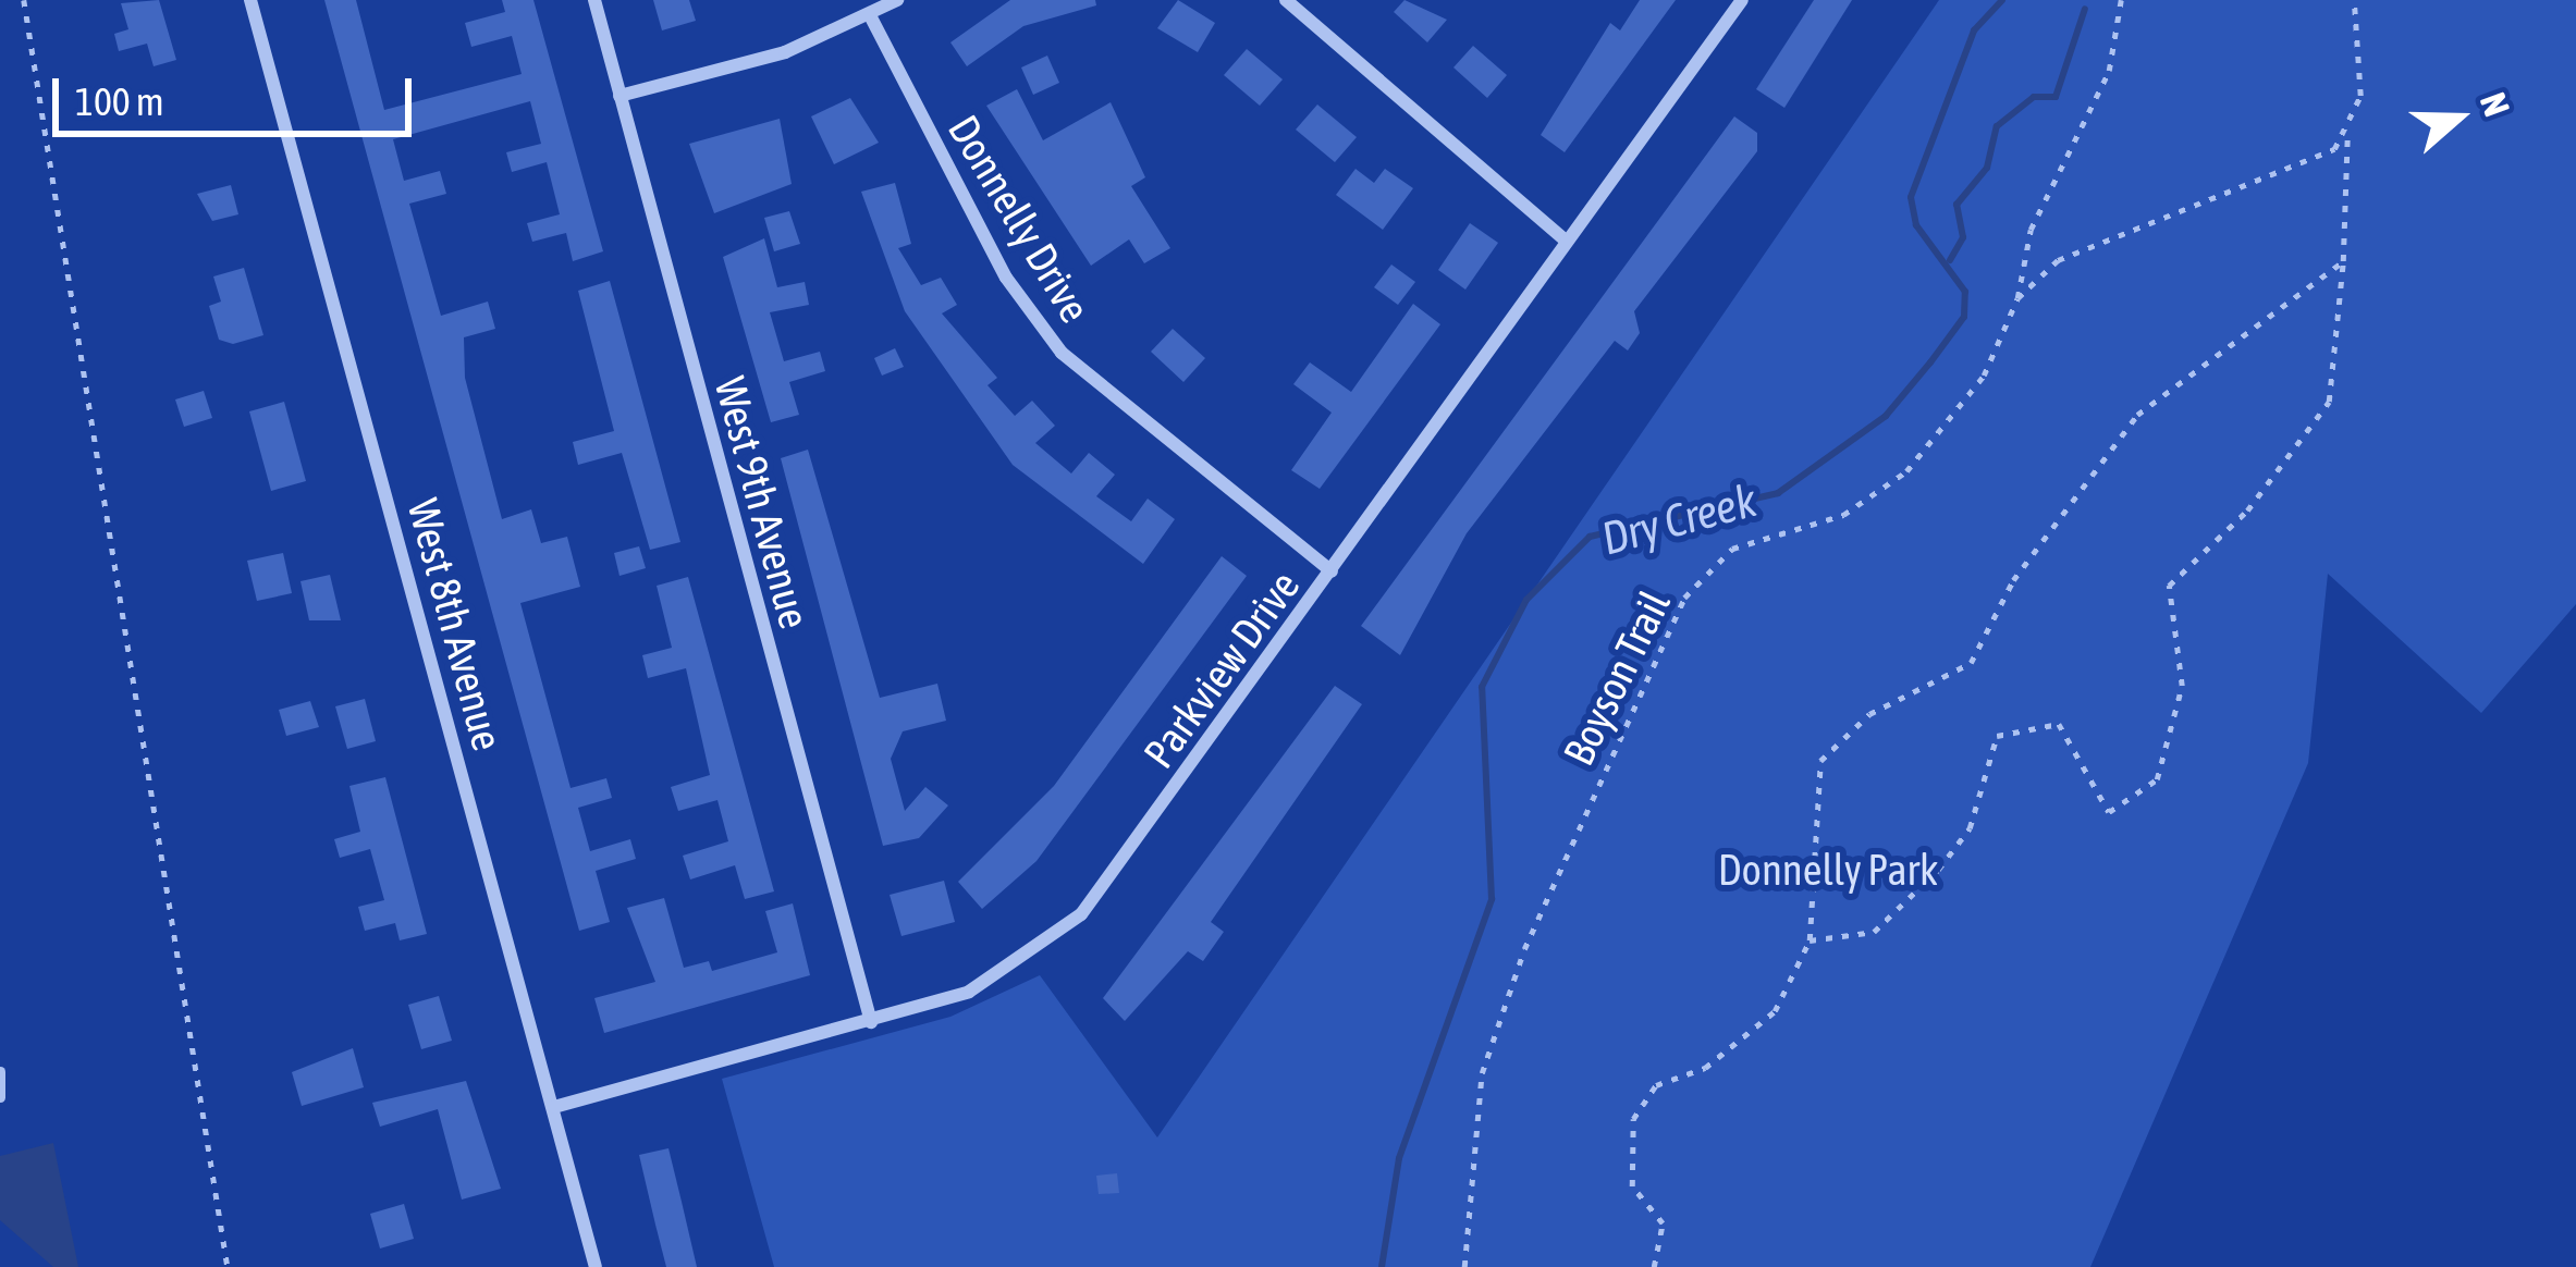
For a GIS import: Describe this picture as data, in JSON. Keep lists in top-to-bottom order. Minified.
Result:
{"streets":{"street":["Donnelly Drive","West 9th Avenue","West 8th Avenue","Parkview Drive"],"path":["Boyson Trail"]},"crossings":[["Donnelly Drive","Parkview Drive"],["West 9th Avenue","Parkview Drive"],["West 8th Avenue","Parkview Drive"]],"water":["Dry Creek"],"parks":["Donnelly Park"],"scale_bar":"100 m","north":"right"}
